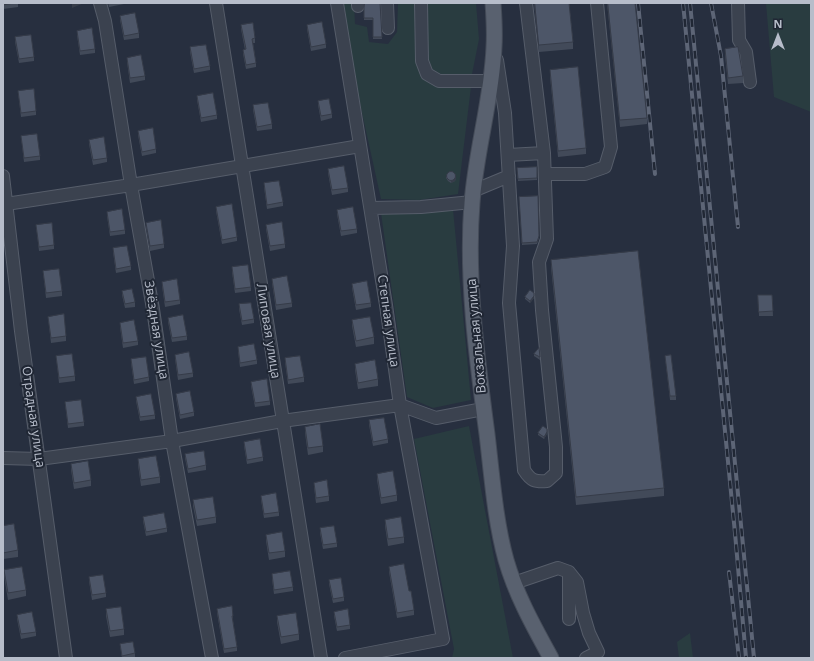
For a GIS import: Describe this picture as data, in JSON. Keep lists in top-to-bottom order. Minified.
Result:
{"streets":{"main road":["Вокзальная улица"],"street":["Степная улица","Звёздная улица","Липовая улица","Отрадная улица"]},"north":"top"}
